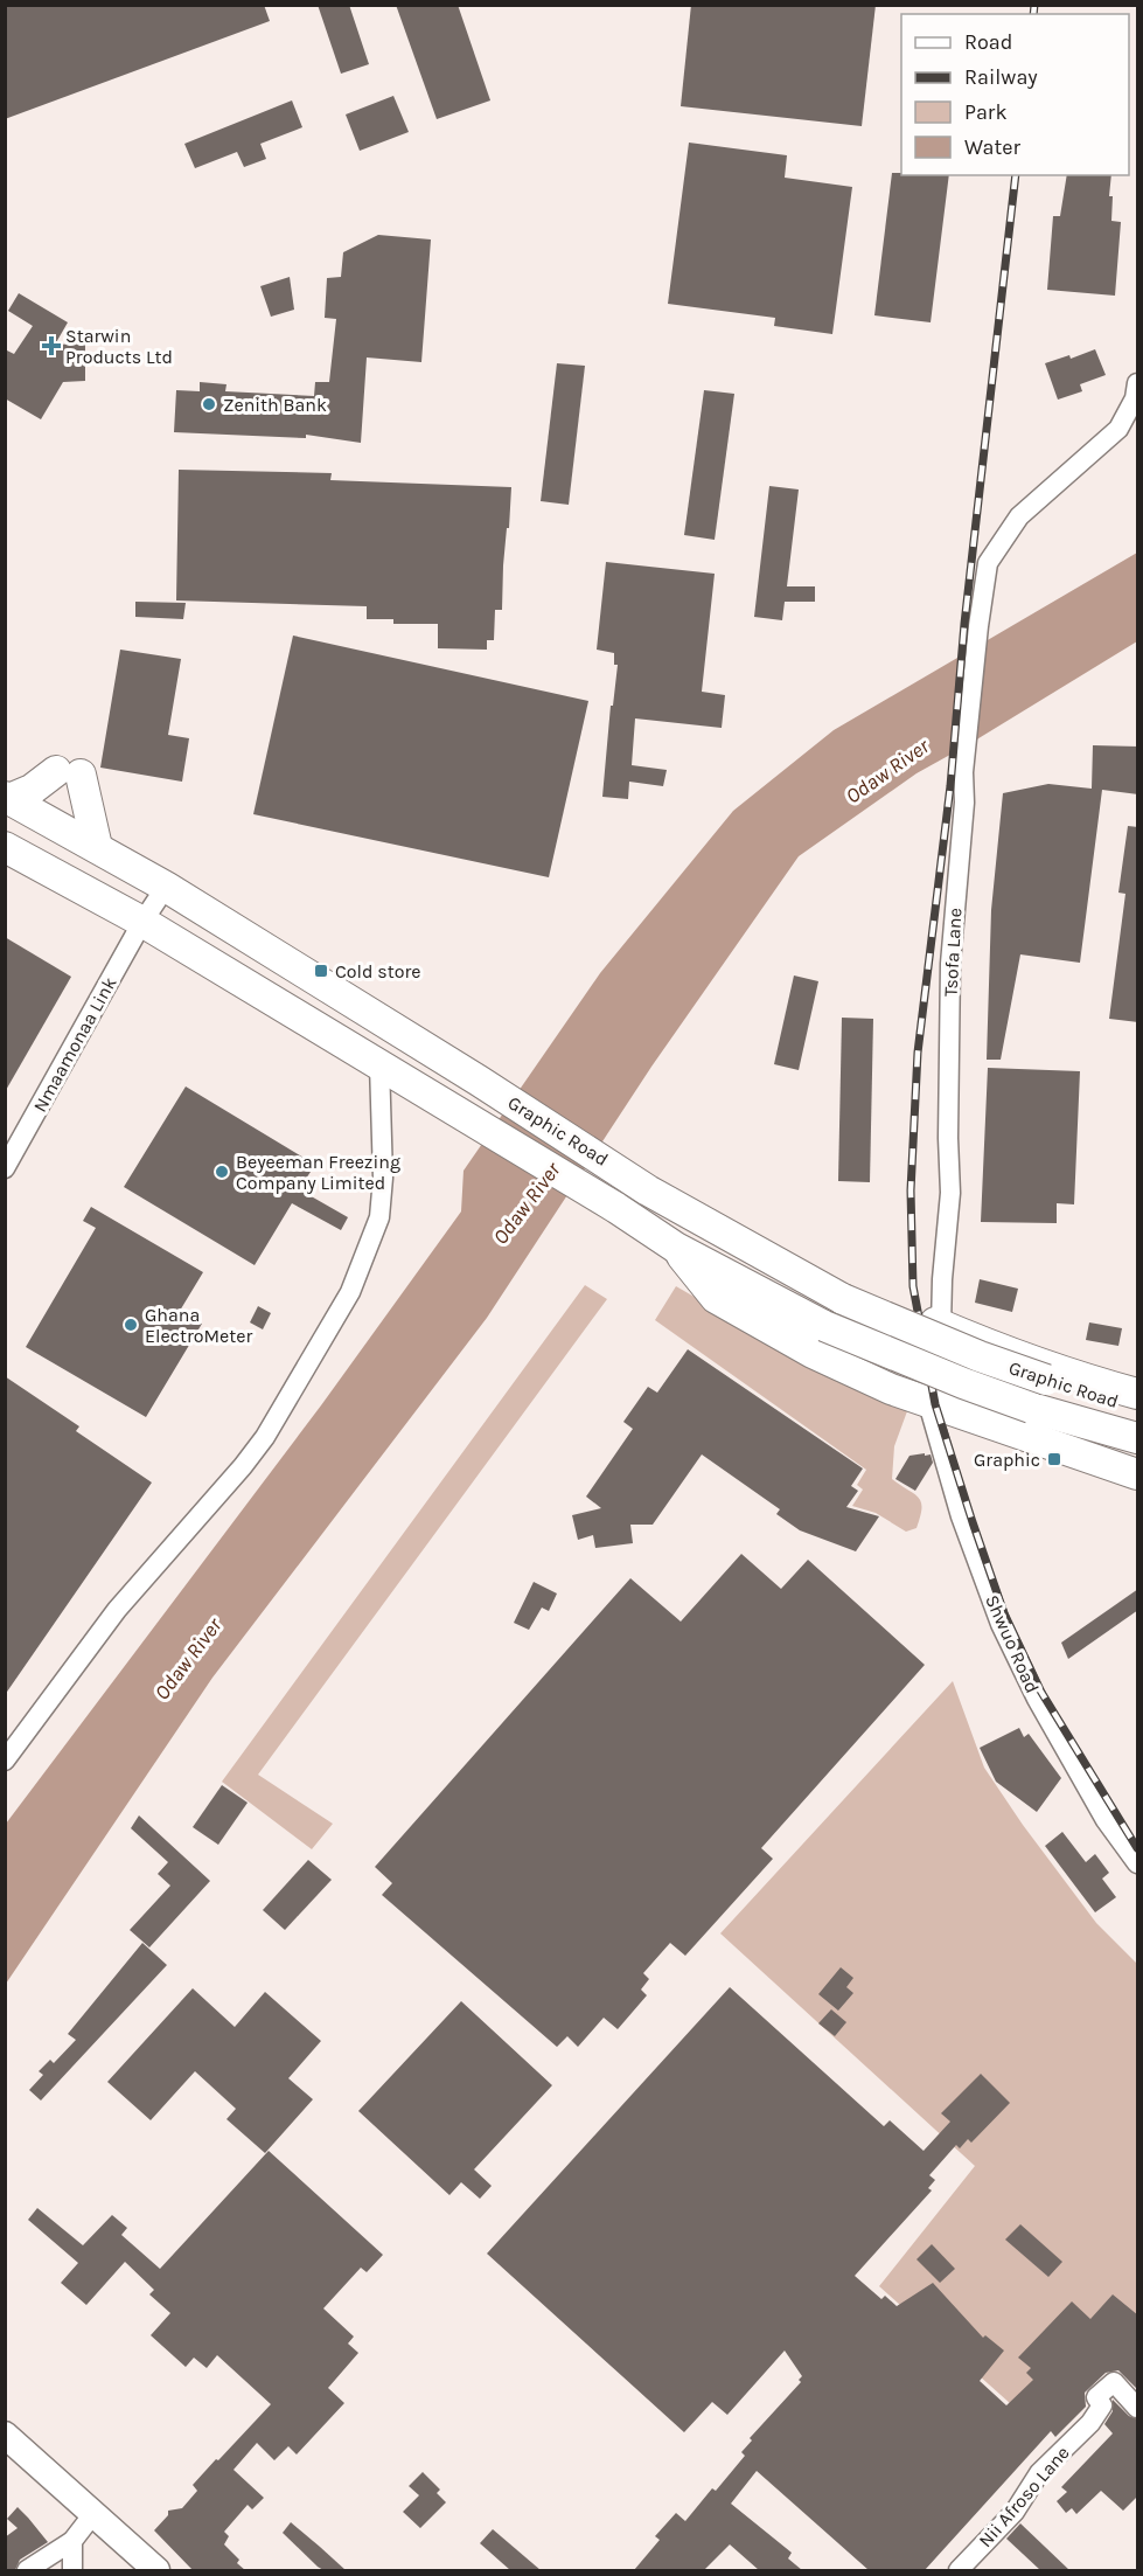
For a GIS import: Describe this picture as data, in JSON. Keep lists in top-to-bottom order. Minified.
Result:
{"streets":{"main road":["Graphic Road"],"street":["Tsofa Lane","Nmaamonaa Link","Shwuo Road","Nii Afroso Lane"]},"crossings":[["Nmaamonaa Link","Graphic Road"]],"water":["Odaw River"],"places":{"health":["Starwin Products Ltd"],"other":["Zenith Bank","Beyeeman Freezing Company Limited","Ghana ElectroMeter"],"transit":["Cold store","Graphic"]},"legend":["Road","Railway","Park","Water"]}
